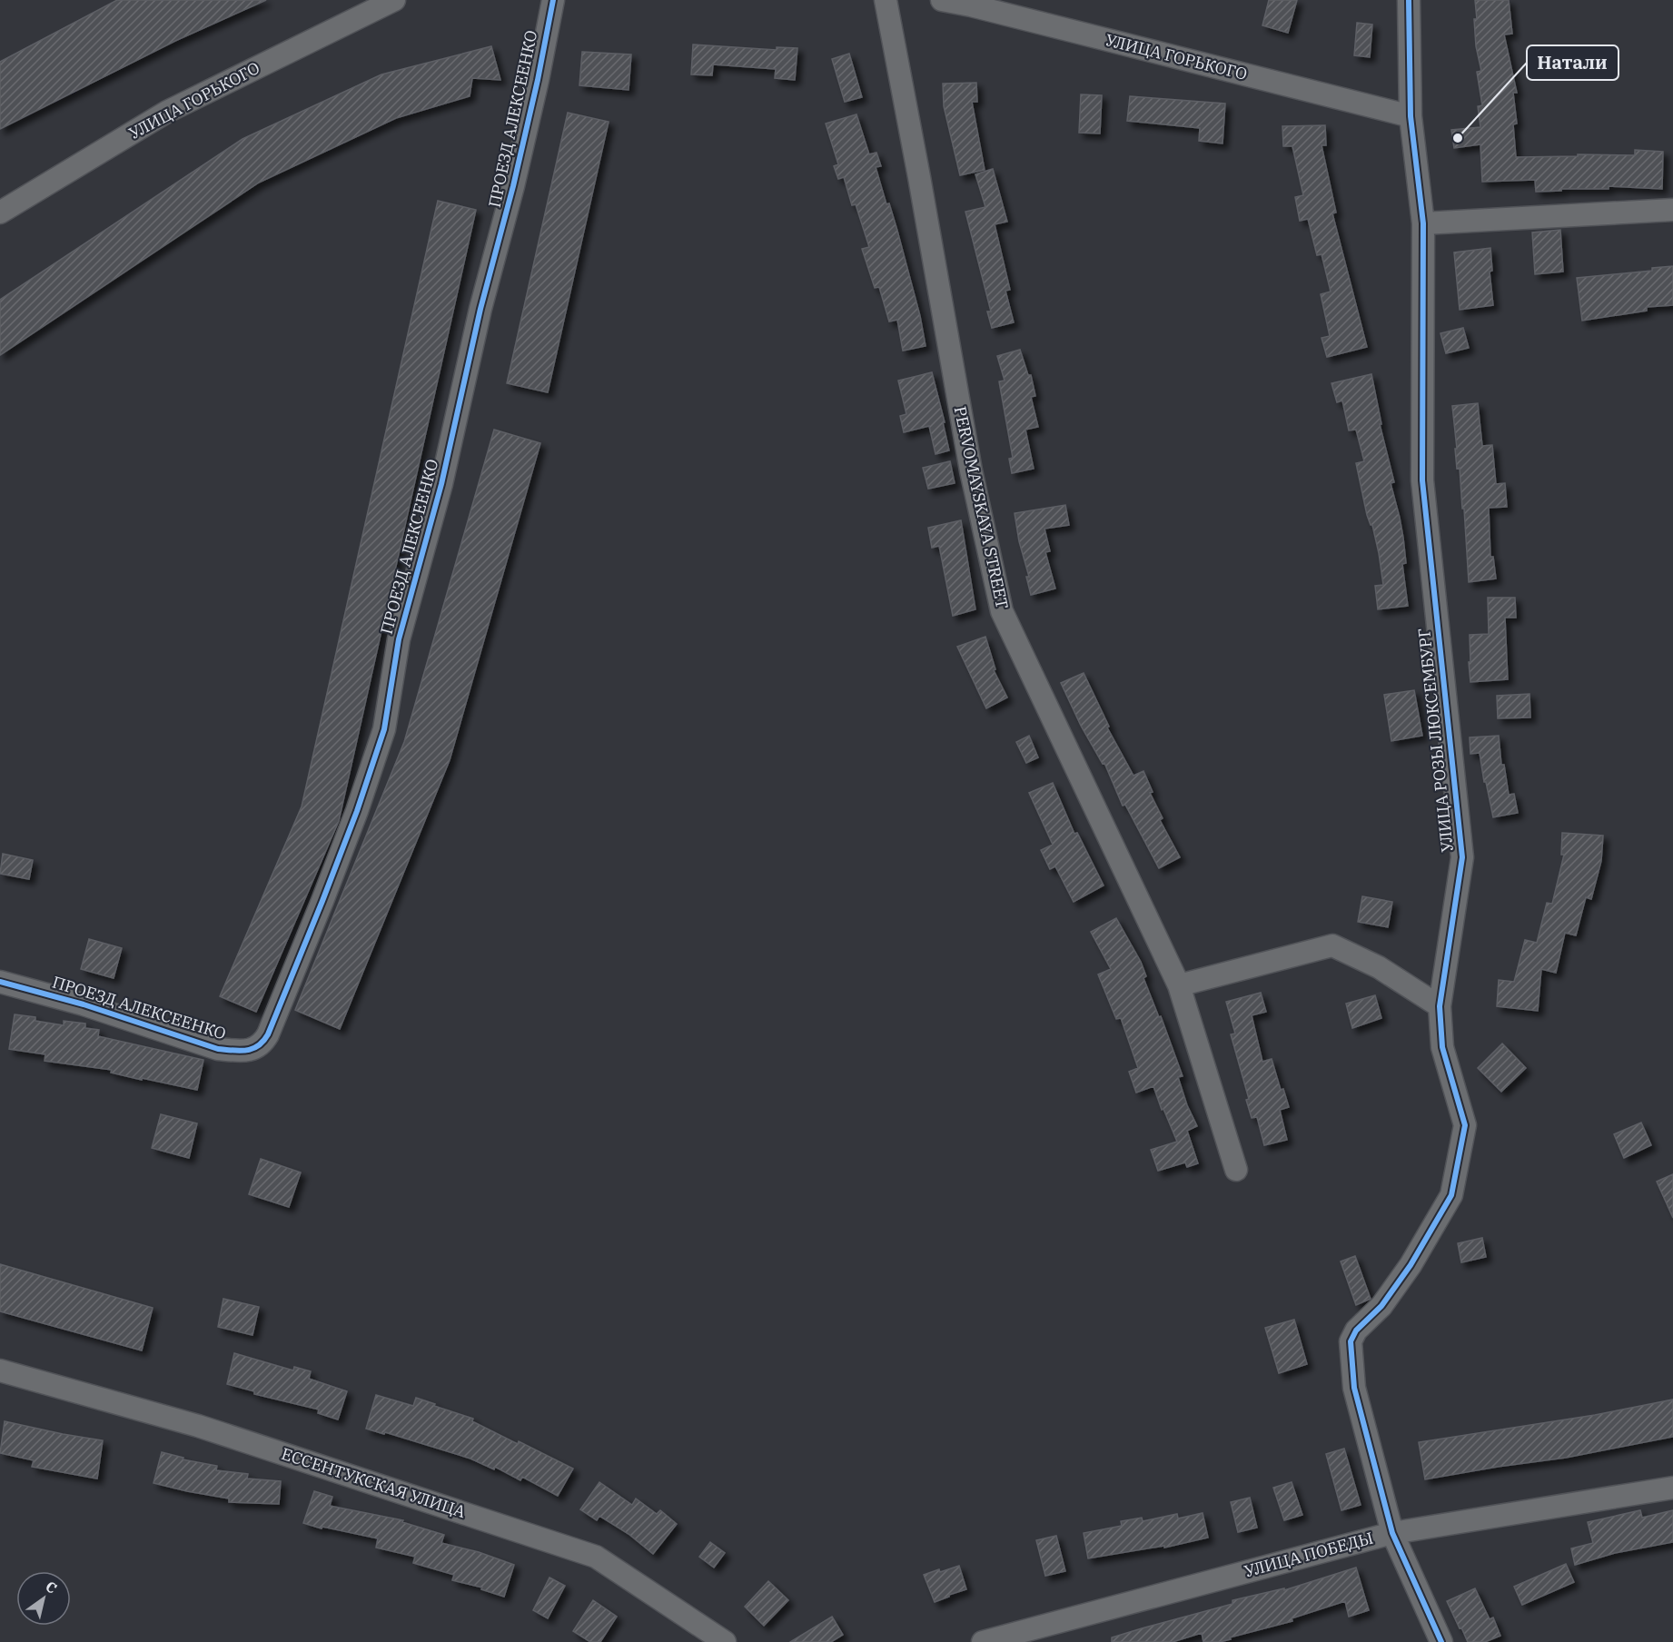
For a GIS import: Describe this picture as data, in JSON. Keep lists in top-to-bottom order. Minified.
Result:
{"streets":{"street":["УЛИЦА ГОРЬКОГО","ПРОЕЗД АЛЕКСЕЕНКО","PERVOMAYSKAYA STREET","УЛИЦА РОЗЫ ЛЮКСЕМБУРГ","ЕССЕНТУКСКАЯ УЛИЦА","УЛИЦА ПОБЕДЫ"]},"crossings":[["УЛИЦА ГОРЬКОГО","УЛИЦА РОЗЫ ЛЮКСЕМБУРГ"],["УЛИЦА РОЗЫ ЛЮКСЕМБУРГ","УЛИЦА ПОБЕДЫ"]],"places":["Натали"],"north":"top right"}
